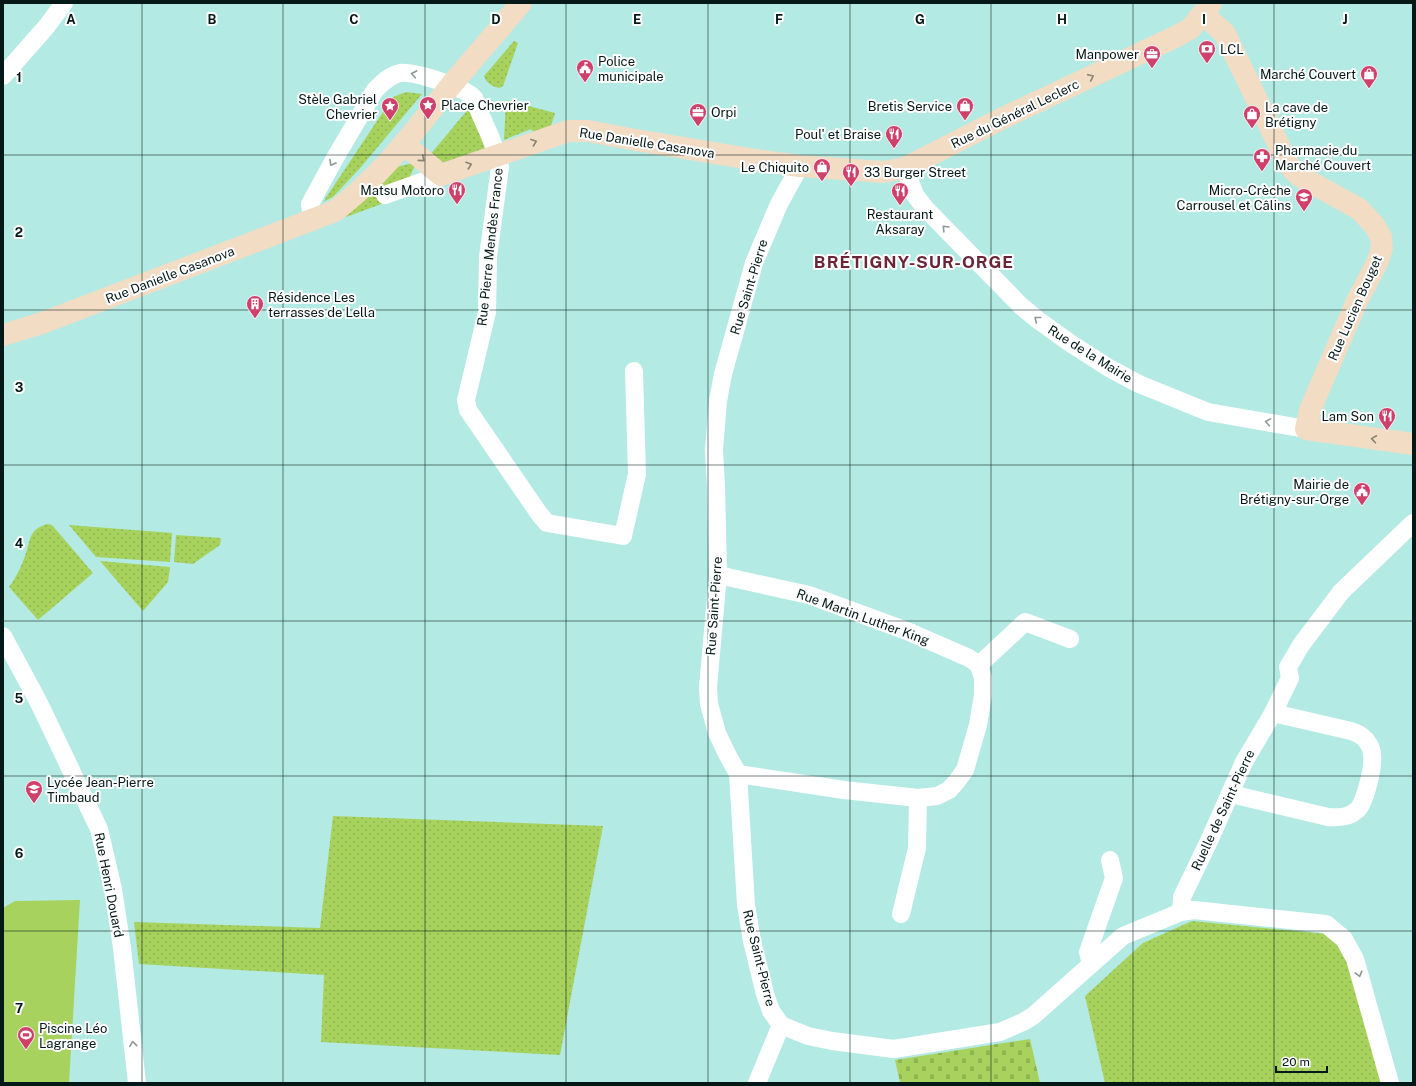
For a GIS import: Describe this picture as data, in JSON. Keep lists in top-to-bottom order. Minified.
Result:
{"streets":{"main road":["Rue du Général Leclerc","Rue Danielle Casanova","Rue Lucien Bouget","Rue de la Mairie"],"street":["Rue Pierre Mendès France","Rue Saint-Pierre","Rue Martin Luther King","Ruelle de Saint-Pierre","Rue Henri Douard"]},"crossings":[["Rue du Général Leclerc","Rue Danielle Casanova"],["Rue du Général Leclerc","Rue Saint-Pierre"],["Rue du Général Leclerc","Rue Lucien Bouget"],["Rue du Général Leclerc","Rue de la Mairie"],["Rue Danielle Casanova","Rue Pierre Mendès France"],["Rue Danielle Casanova","Rue Saint-Pierre"],["Rue Saint-Pierre","Rue Martin Luther King"],["Rue Lucien Bouget","Rue de la Mairie"]],"one_way":["Rue du Général Leclerc","Rue de la Mairie","Rue Henri Douard"],"districts":["BRÉTIGNY-SUR-ORGE"],"places":{"bank":["LCL"],"office":["Manpower","Orpi"],"public building":["Police municipale","Mairie de Brétigny-sur-Orge"],"shop":["Marché Couvert","Bretis Service","La cave de Brétigny","Le Chiquito"],"place":["Place Chevrier","Stèle Gabriel Chevrier"],"restaurant":["Poul' et Braise","33 Burger Street","Matsu Motoro","Restaurant Aksaray","Lam Son"],"pharmacy":["Pharmacie du Marché Couvert"],"school or university":["Micro-Crèche Carrousel et Câlins","Lycée Jean-Pierre Timbaud"],"building":["Résidence Les terrasses de Lella"],"sports":["Piscine Léo Lagrange"]},"scale_bar":"20 m","grid":{"columns":["A","B","C","D","E","F","G","H","I","J"],"rows":["1","2","3","4","5","6","7"]}}
